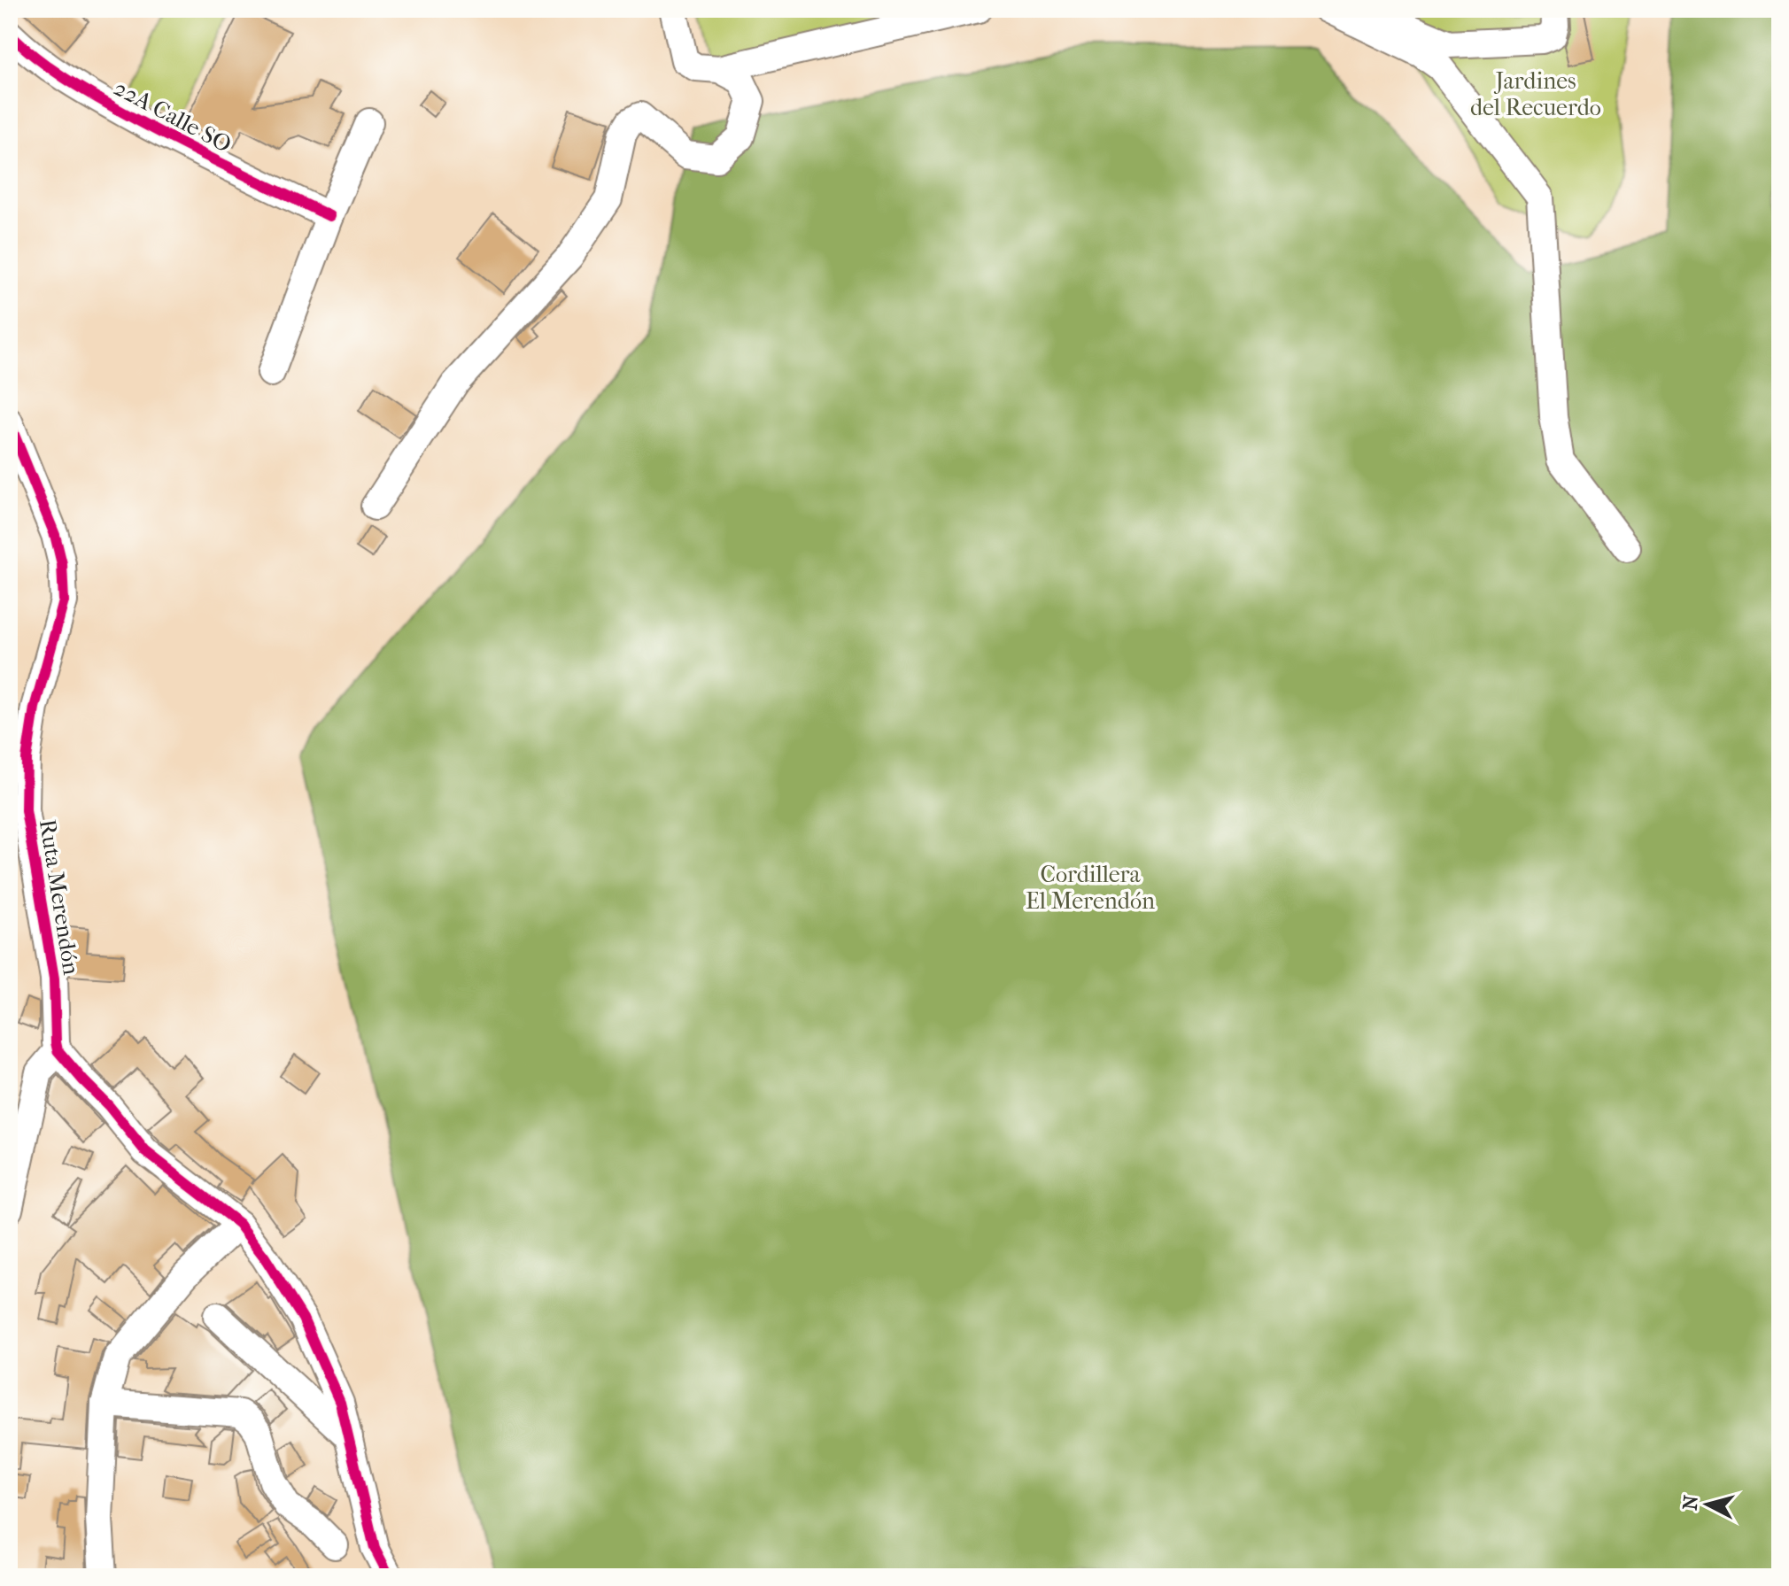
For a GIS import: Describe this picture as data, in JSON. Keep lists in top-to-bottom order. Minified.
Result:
{"streets":{"street":["22A Calle SO","Ruta Merendón"]},"parks":["Jardines del Recuerdo","Cordillera El Merendón"],"north":"left"}
